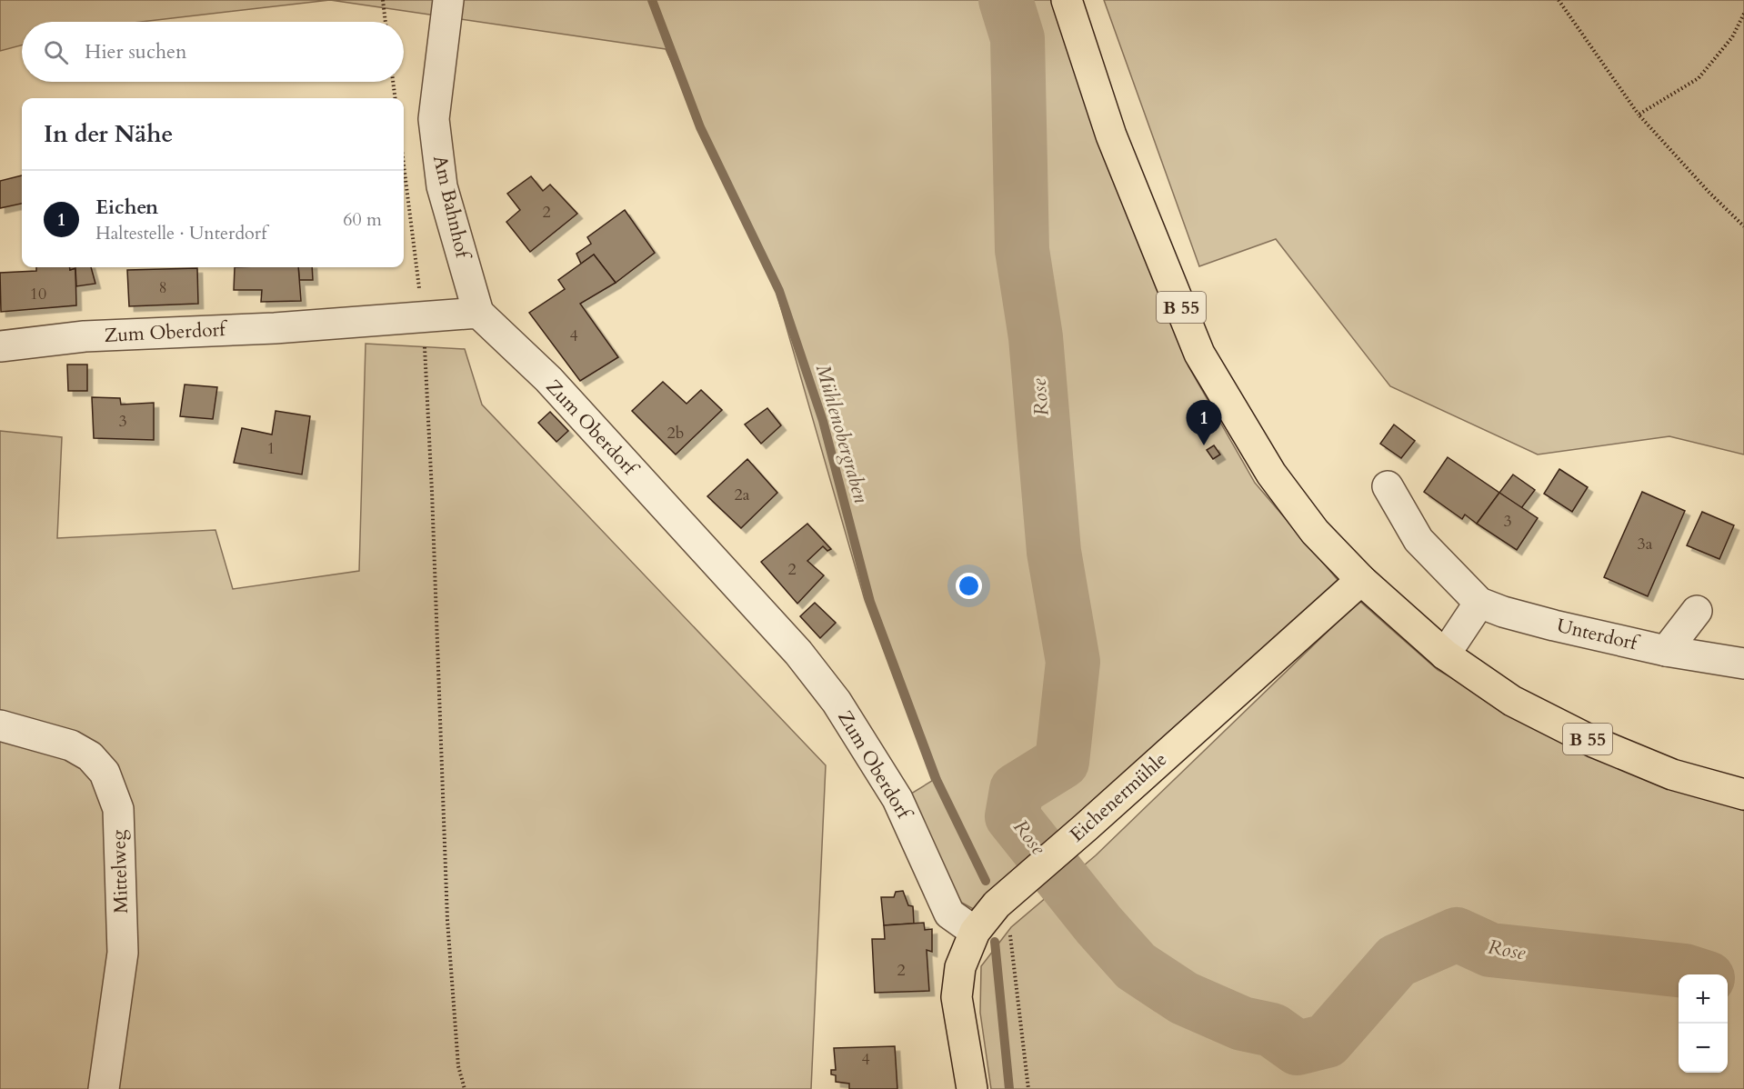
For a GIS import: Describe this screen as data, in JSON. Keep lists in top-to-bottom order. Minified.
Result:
{"streets":{"main road":["B 55","Eichenermühle"],"street":["Am Bahnhof","Zum Oberdorf","Unterdorf","Mittelweg"]},"crossings":[["Am Bahnhof","Zum Oberdorf"],["B 55","Eichenermühle"],["Zum Oberdorf","Eichenermühle"]],"water":["Rose","Mühlenobergraben"],"house_numbers":["2","8","10","4","3","2b","1","2a","3","3a","2","2","4"],"page":{"search":"Hier suchen","heading":"In der Nähe","list":[{"mark":"1","name":"Eichen","note":"Haltestelle · Unterdorf","value":"60 m"}],"pins":"1","map_buttons":["+","−"]}}
